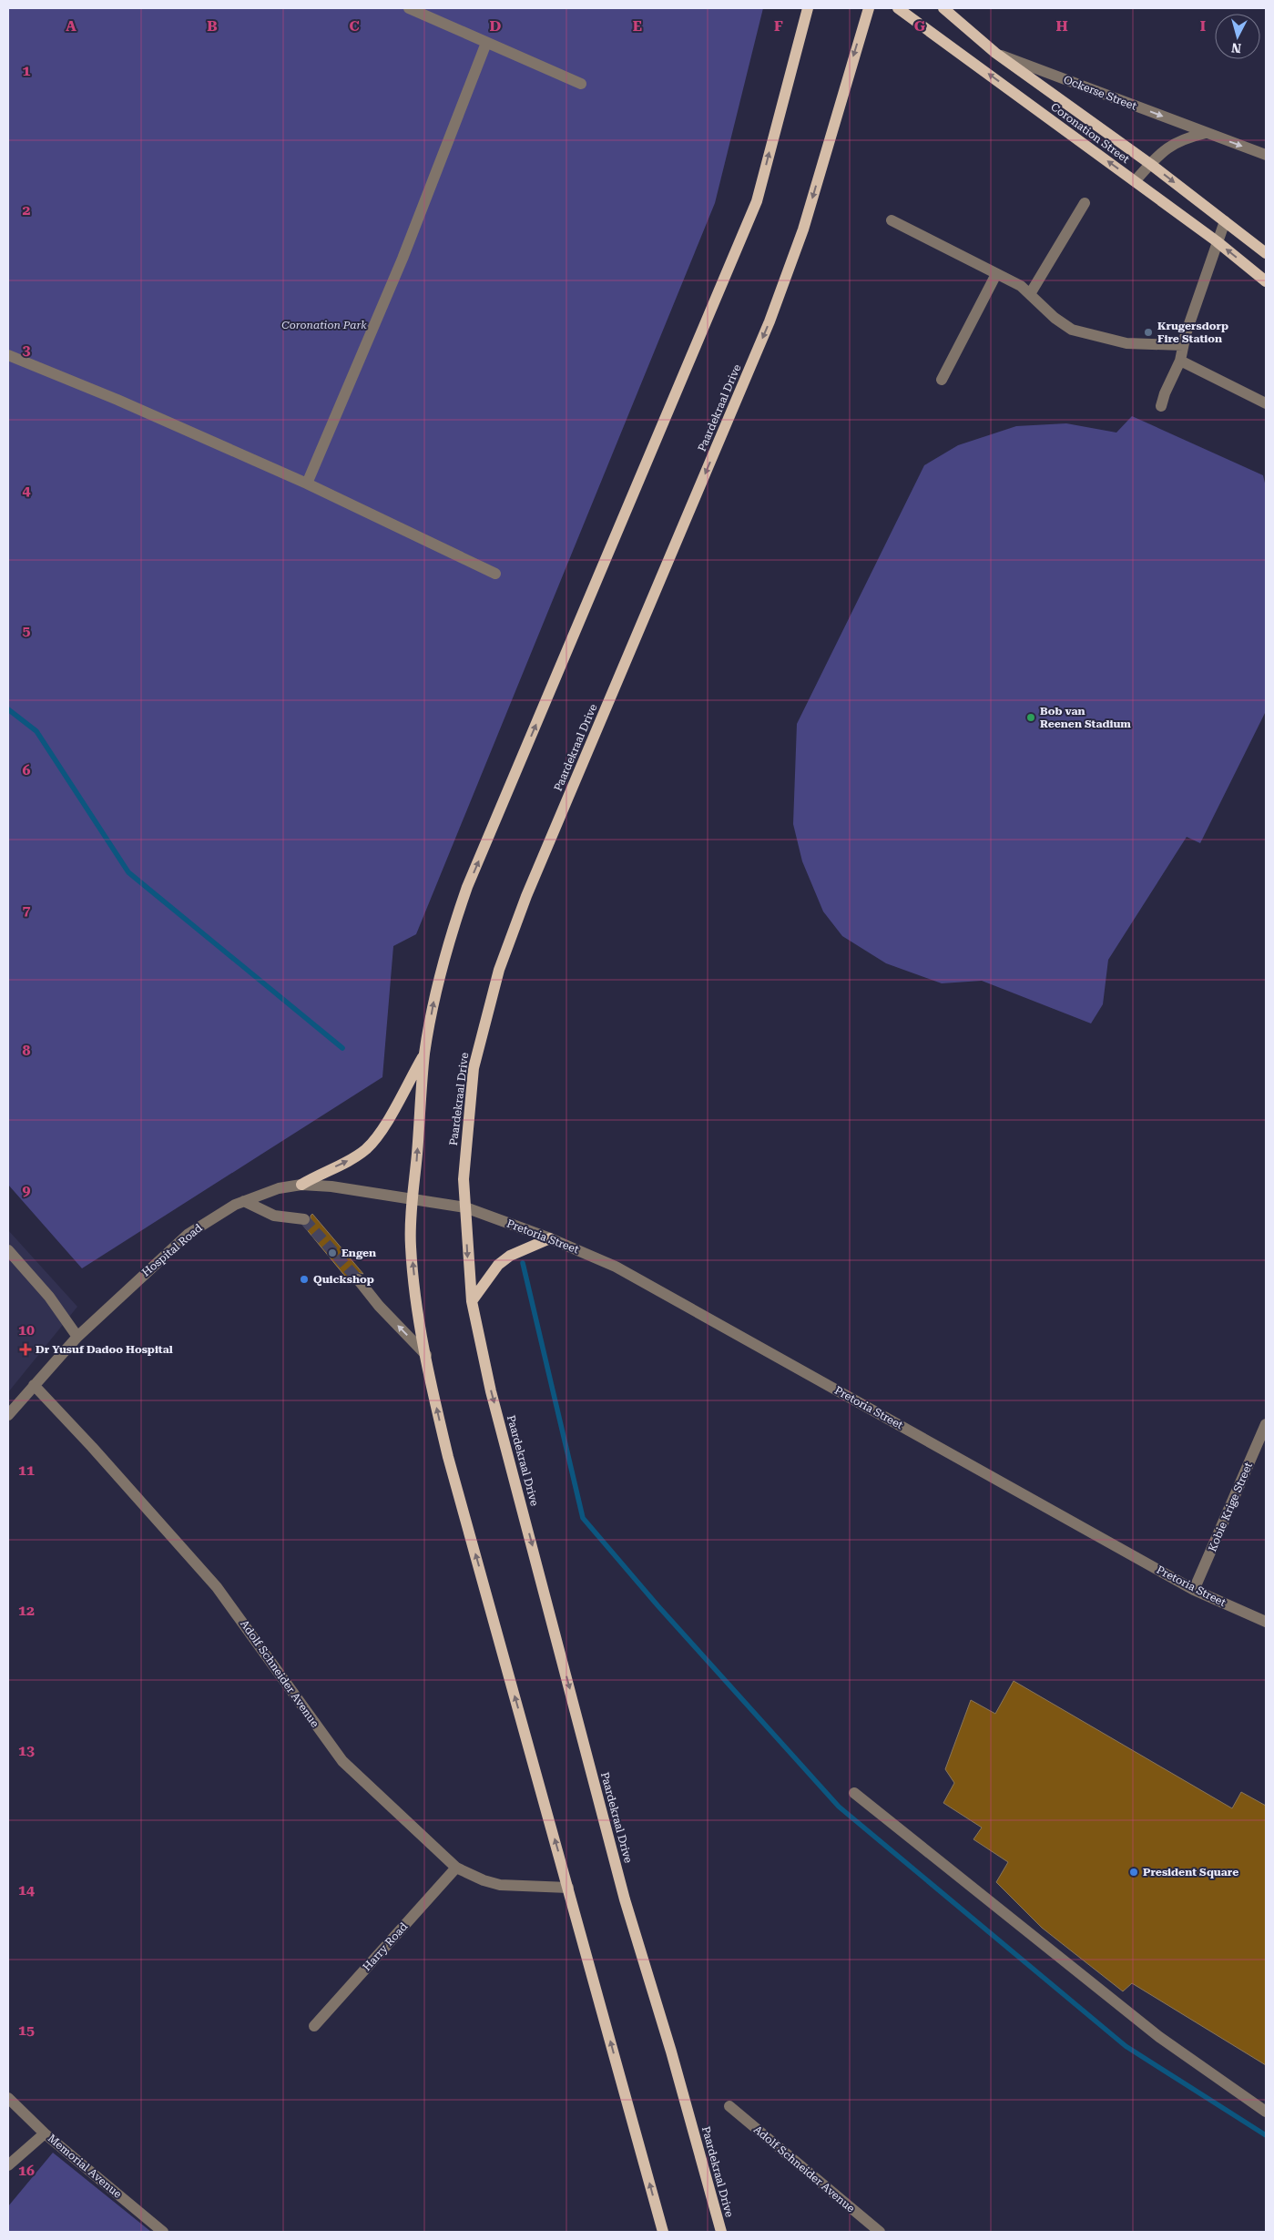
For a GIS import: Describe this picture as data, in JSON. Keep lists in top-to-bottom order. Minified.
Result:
{"streets":{"main road":["Coronation Street","Paardekraal Drive"],"street":["Ockerse Street","Pretoria Street","Hospital Road","Kobie Krige Street","Adolf Schneider Avenue","Harry Road","Memorial Avenue"]},"crossings":[["Ockerse Street","Coronation Street"],["Paardekraal Drive","Pretoria Street"],["Pretoria Street","Hospital Road"],["Pretoria Street","Kobie Krige Street"],["Hospital Road","Adolf Schneider Avenue"],["Adolf Schneider Avenue","Harry Road"]],"one_way":["Ockerse Street"],"parks":["Coronation Park"],"places":{"other":["Krugersdorp Fire Station","Bob van Reenen Stadium","Engen","Quickshop","President Square"],"health":["Dr Yusuf Dadoo Hospital"]},"north":"bottom","grid":{"columns":["A","B","C","D","E","F","G","H","I"],"rows":["1","2","3","4","5","6","7","8","9","10","11","12","13","14","15","16"]}}
